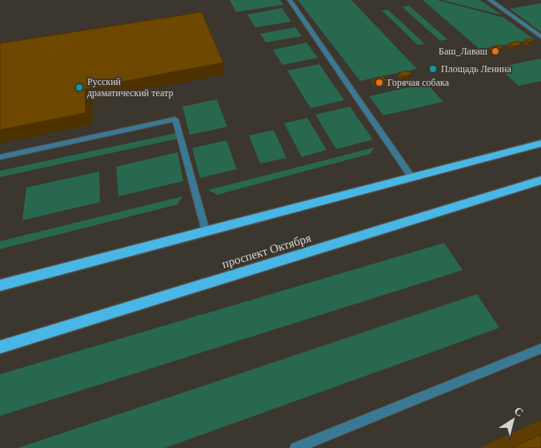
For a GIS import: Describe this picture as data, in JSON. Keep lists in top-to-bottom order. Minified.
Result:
{"streets":{"main road":["проспект Октября"]},"places":["Баш_Лаваш","Площадь Ленина","Горячая собака","Русский драматический театр"],"north":"top right"}
